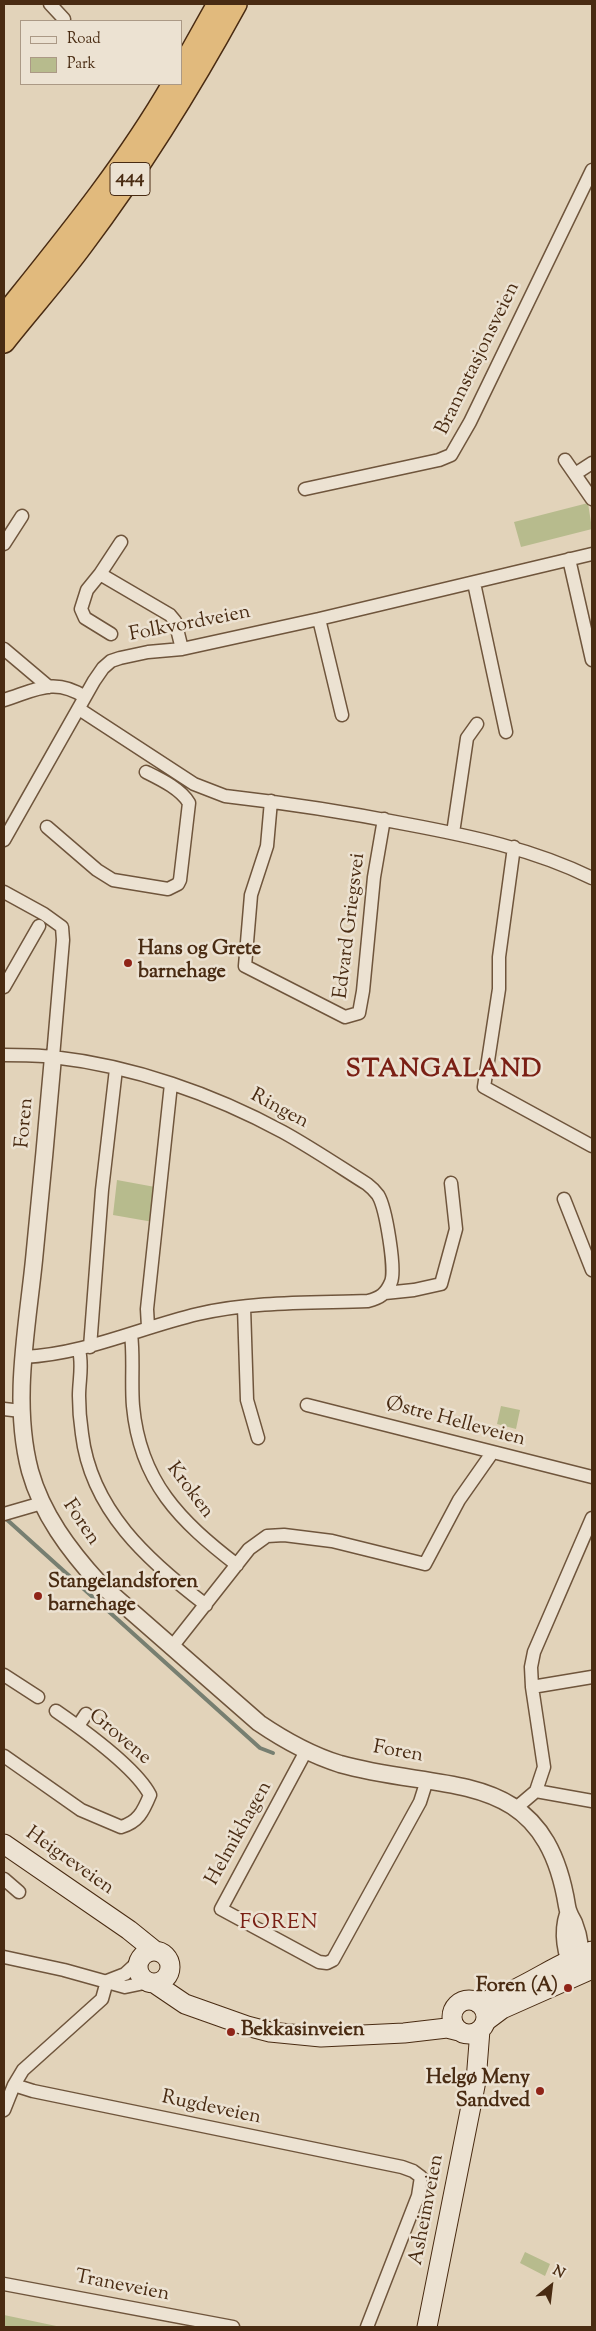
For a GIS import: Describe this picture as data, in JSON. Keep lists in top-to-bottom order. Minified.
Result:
{"streets":{"highway":["444"],"main road":["Heigreveien","Asheimveien"],"street":["Brannstasjonsveien","Folkvordveien","Edvard Griegsvei","Ringen","Foren","Østre Helleveien","Kroken","Grovene","Helmikhagen","Rugdeveien","Traneveien"]},"crossings":[["Ringen","Foren"],["Foren","Helmikhagen"],["Heigreveien","Asheimveien"]],"districts":["STANGALAND","FOREN"],"places":["Hans og Grete barnehage","Stangelandsforen barnehage","Foren (A)","Bekkasinveien","Helgø Meny Sandved"],"legend":["Road","Park"],"north":"top right"}
